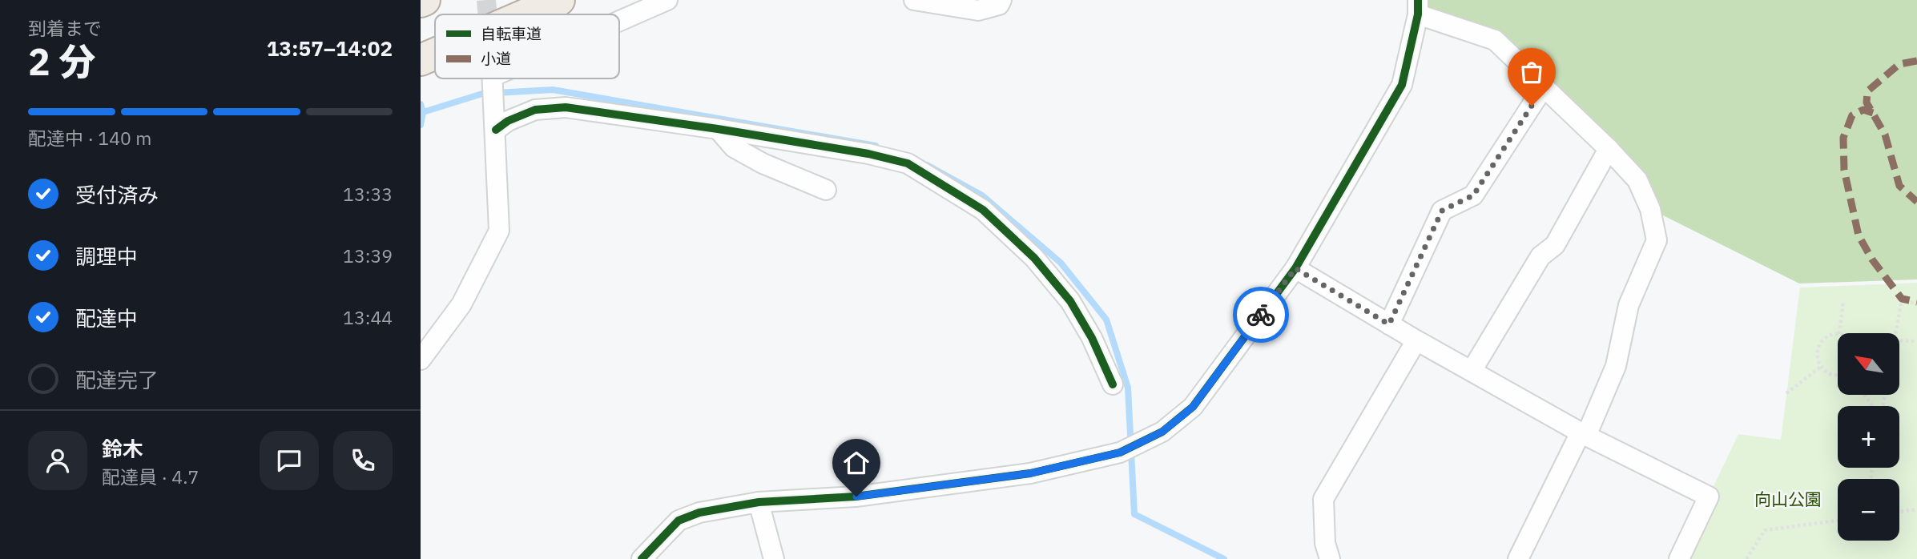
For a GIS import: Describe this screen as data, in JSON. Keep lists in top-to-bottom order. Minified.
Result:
{"parks":["向山公園"],"legend":["自転車道","小道"],"north":"top left","page":{"heading":["2 分","到着まで","13:57–14:02"],"panel":["鈴木","配達員 · 4.7"],"bar":"配達中 · 140 m","list":[["受付済み","13:33"],["調理中","13:39"],["配達中","13:44"],"配達完了"],"map_buttons":["+","−"]}}
